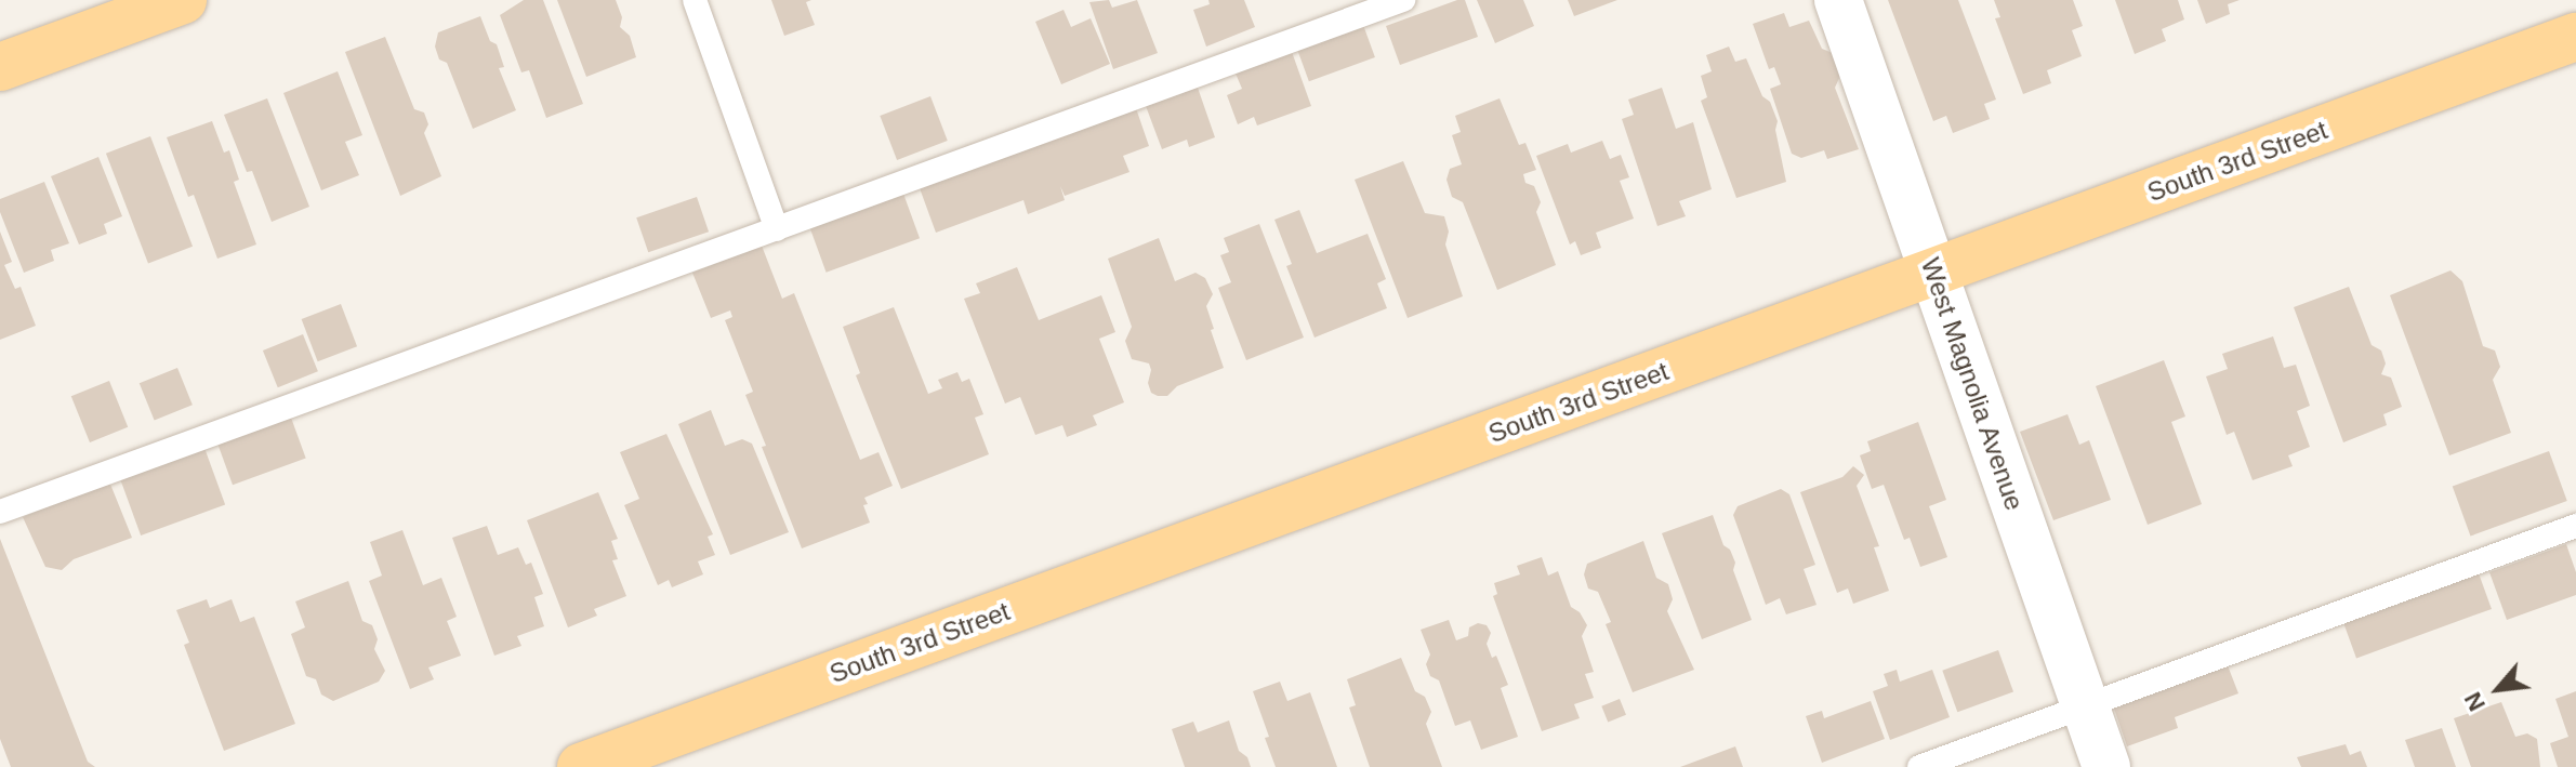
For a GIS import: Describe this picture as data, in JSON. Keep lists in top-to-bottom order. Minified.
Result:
{"streets":{"main road":["South 3rd Street"],"street":["West Magnolia Avenue"]},"crossings":[["South 3rd Street","West Magnolia Avenue"]],"north":"bottom left"}
